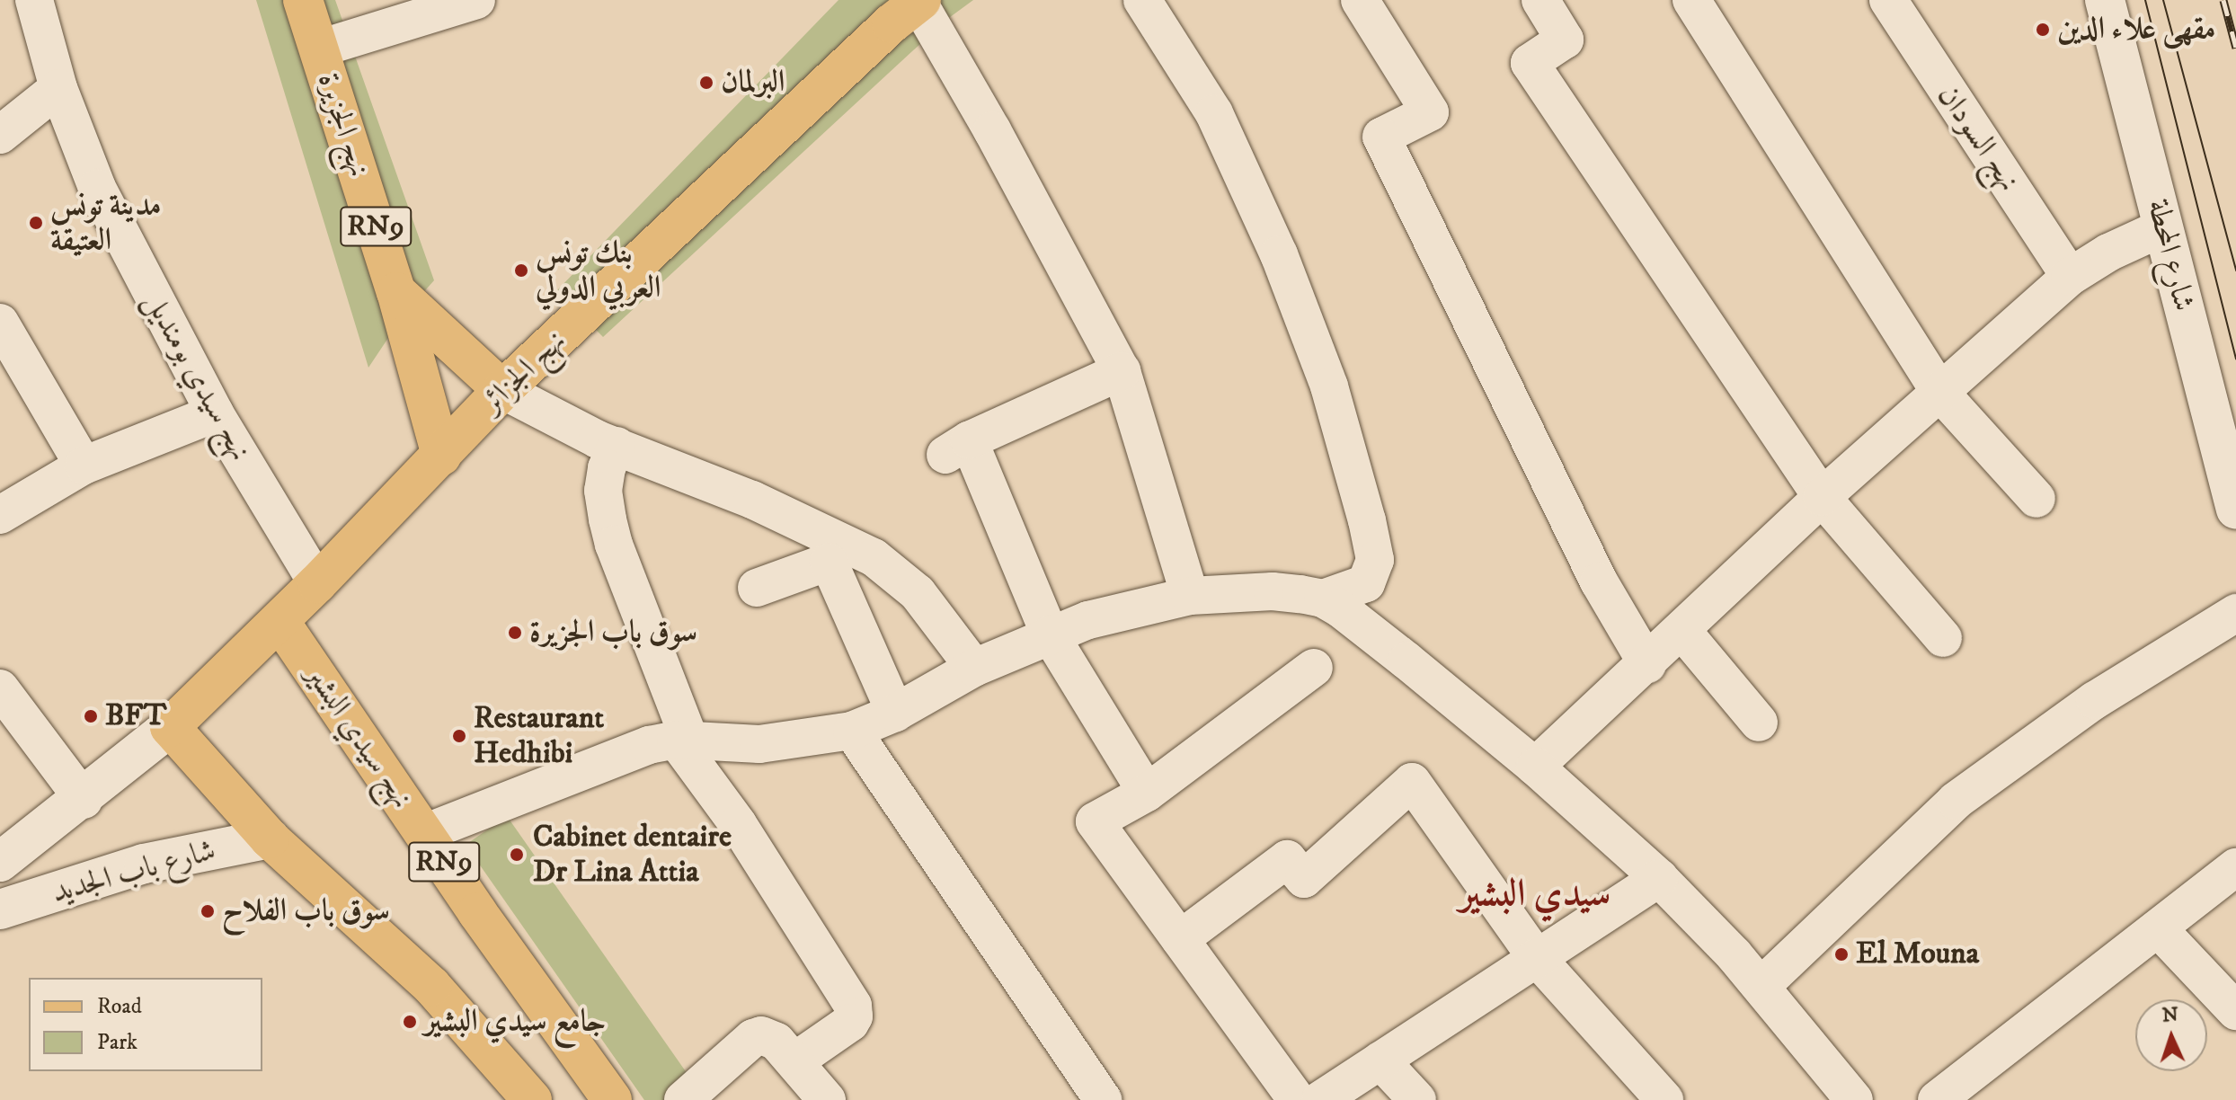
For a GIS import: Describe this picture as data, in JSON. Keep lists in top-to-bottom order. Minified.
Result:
{"streets":{"main road":["نهج الجزيرة","RN9","نهج الجزائر","نهج سيدي البشير"],"street":["نهج السودان","شارع المحطة","نهج سيدي بومنديل","شارع باب الجديد"]},"crossings":[["نهج الجزيرة","نهج الجزائر"],["نهج الجزائر","نهج سيدي بومنديل"],["نهج الجزائر","نهج سيدي البشير"],["نهج الجزائر","شارع باب الجديد"]],"districts":["سيدي البشير"],"places":["مقهى علاء الدين","البرلمان","مدينة تونس العتيقة","بنك تونس العربي الدولي","سوق باب الجزيرة","BFT","Restaurant Hedhibi","Cabinet dentaire Dr Lina Attia","سوق باب الفلاح","El Mouna","جامع سيدي البشير"],"legend":["Road","Park"],"north":"top"}
